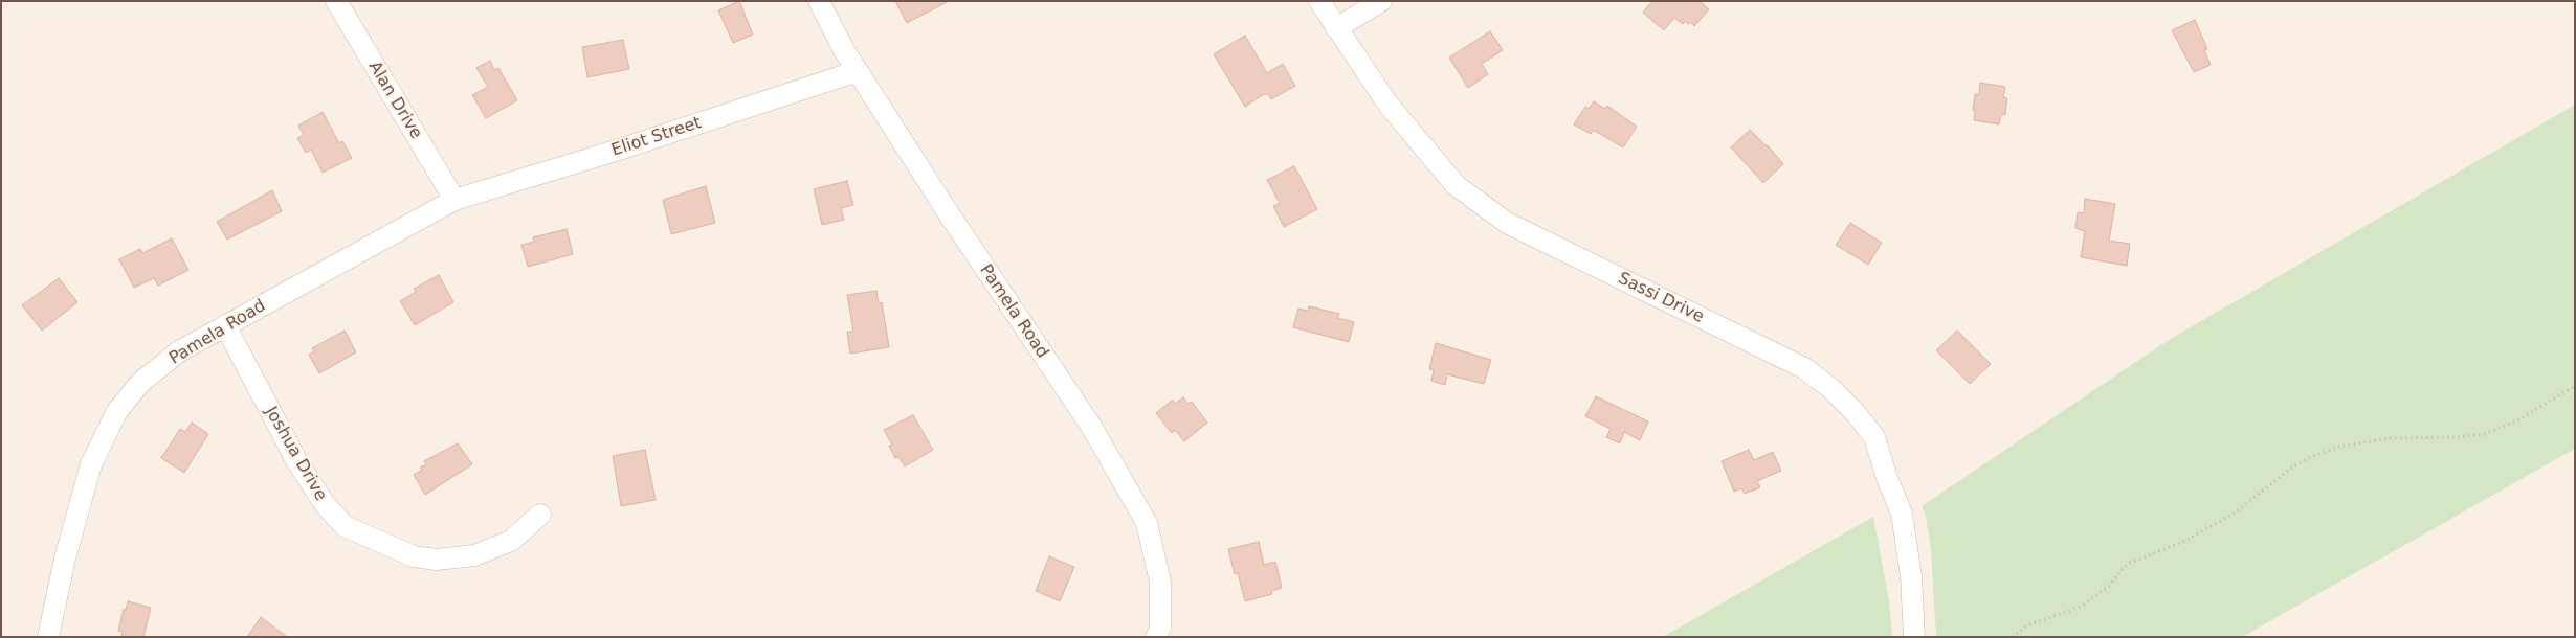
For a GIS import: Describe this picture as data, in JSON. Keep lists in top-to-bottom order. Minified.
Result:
{"streets":{"street":["Alan Drive","Eliot Street","Sassi Drive","Pamela Road","Joshua Drive"]},"crossings":[["Alan Drive","Eliot Street"],["Alan Drive","Pamela Road"],["Eliot Street","Pamela Road"],["Pamela Road","Joshua Drive"]]}
